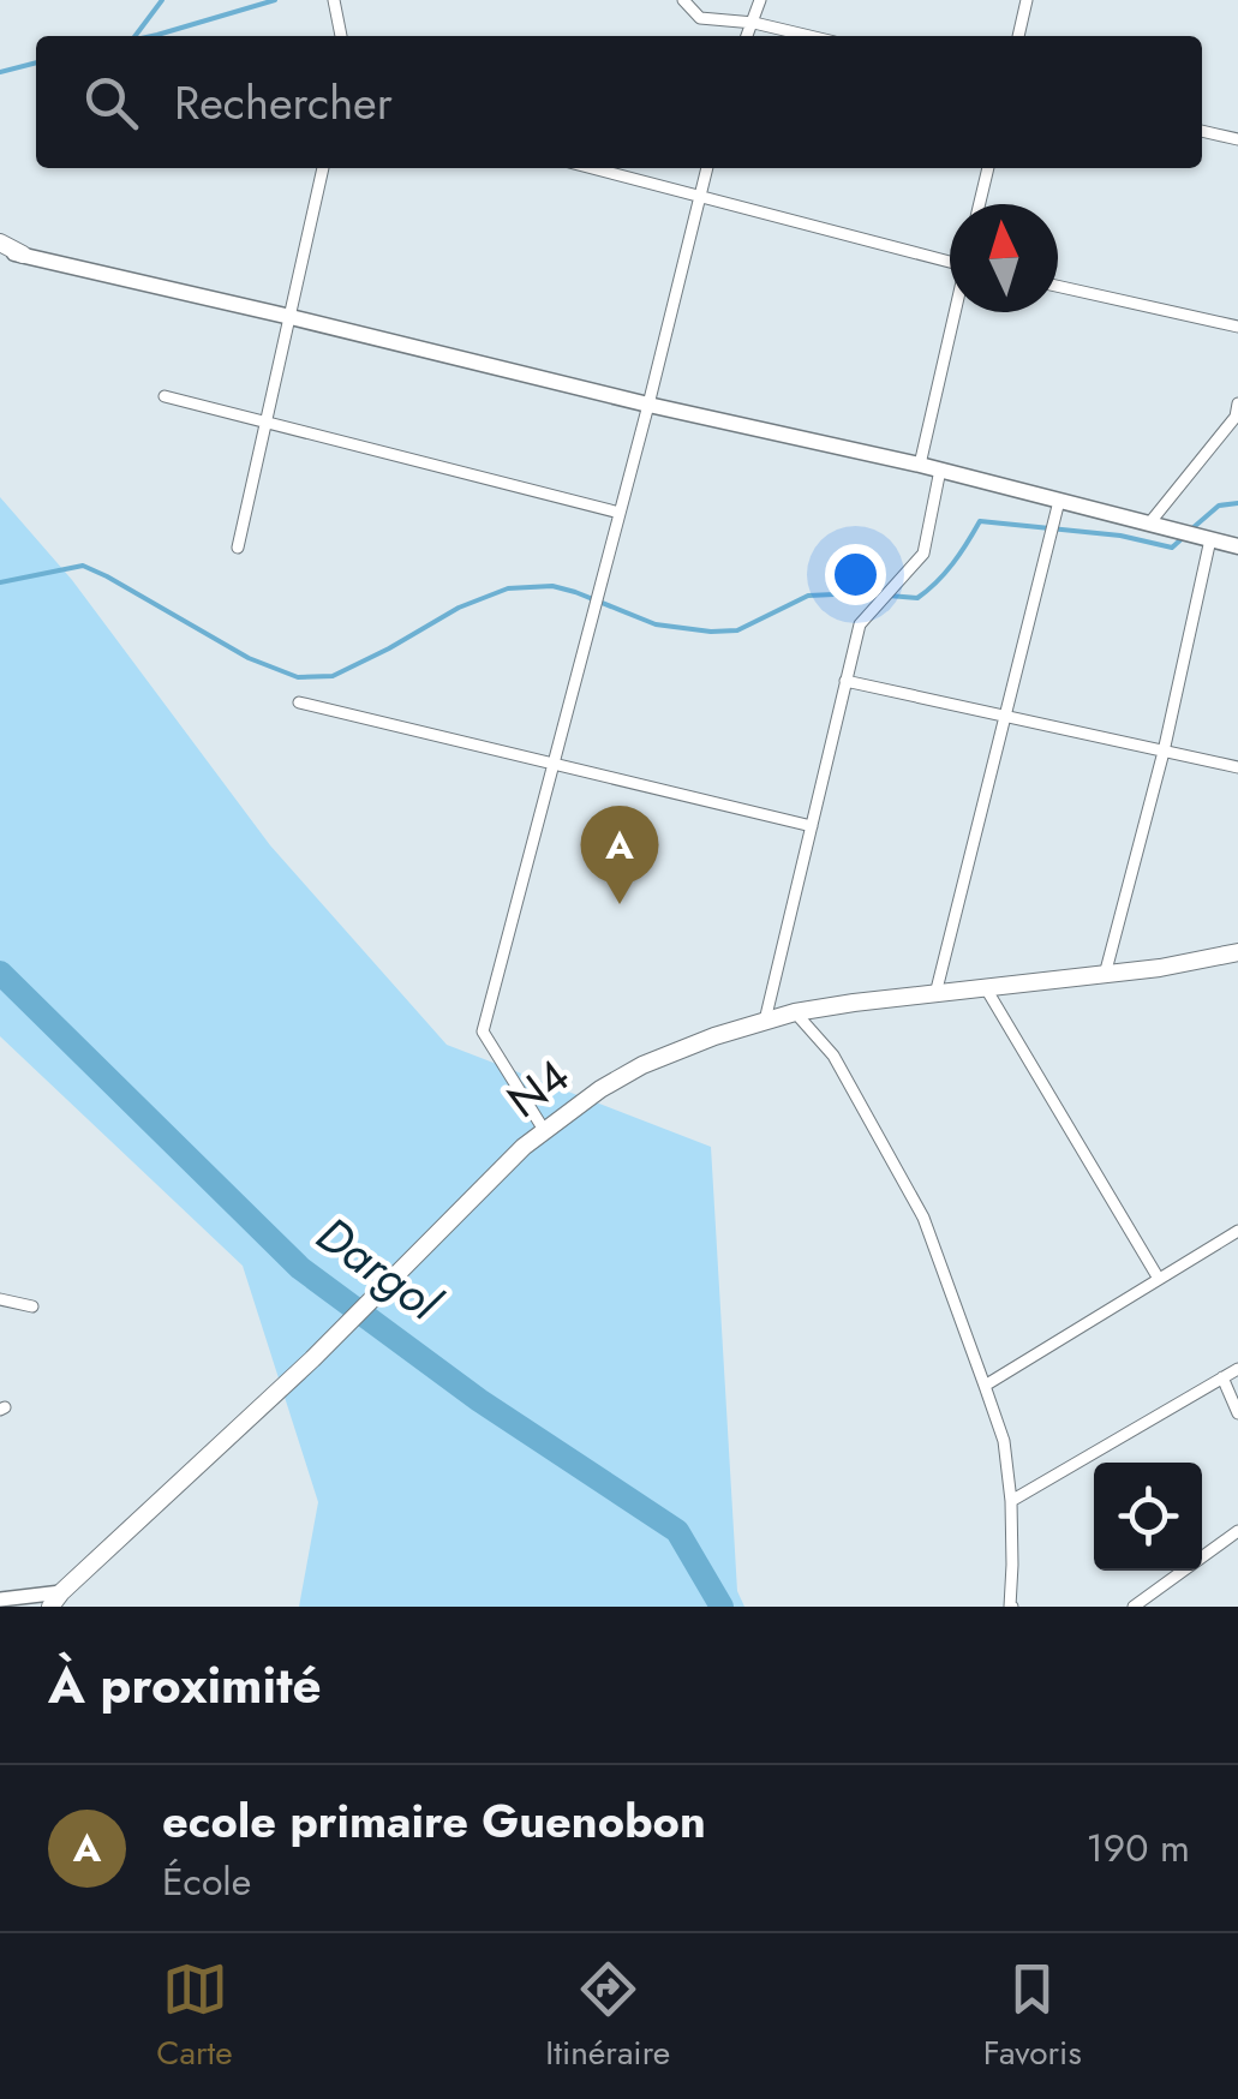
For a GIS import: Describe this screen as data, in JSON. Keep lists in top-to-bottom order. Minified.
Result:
{"streets":{"main road":["N4"]},"water":["Dargol"],"north":"top","page":{"search":"Rechercher","pins":"A","heading":"À proximité","list":[{"mark":"A","name":"ecole primaire Guenobon","note":"École","value":"190 m"}],"nav":["Carte","Itinéraire","Favoris"]}}
